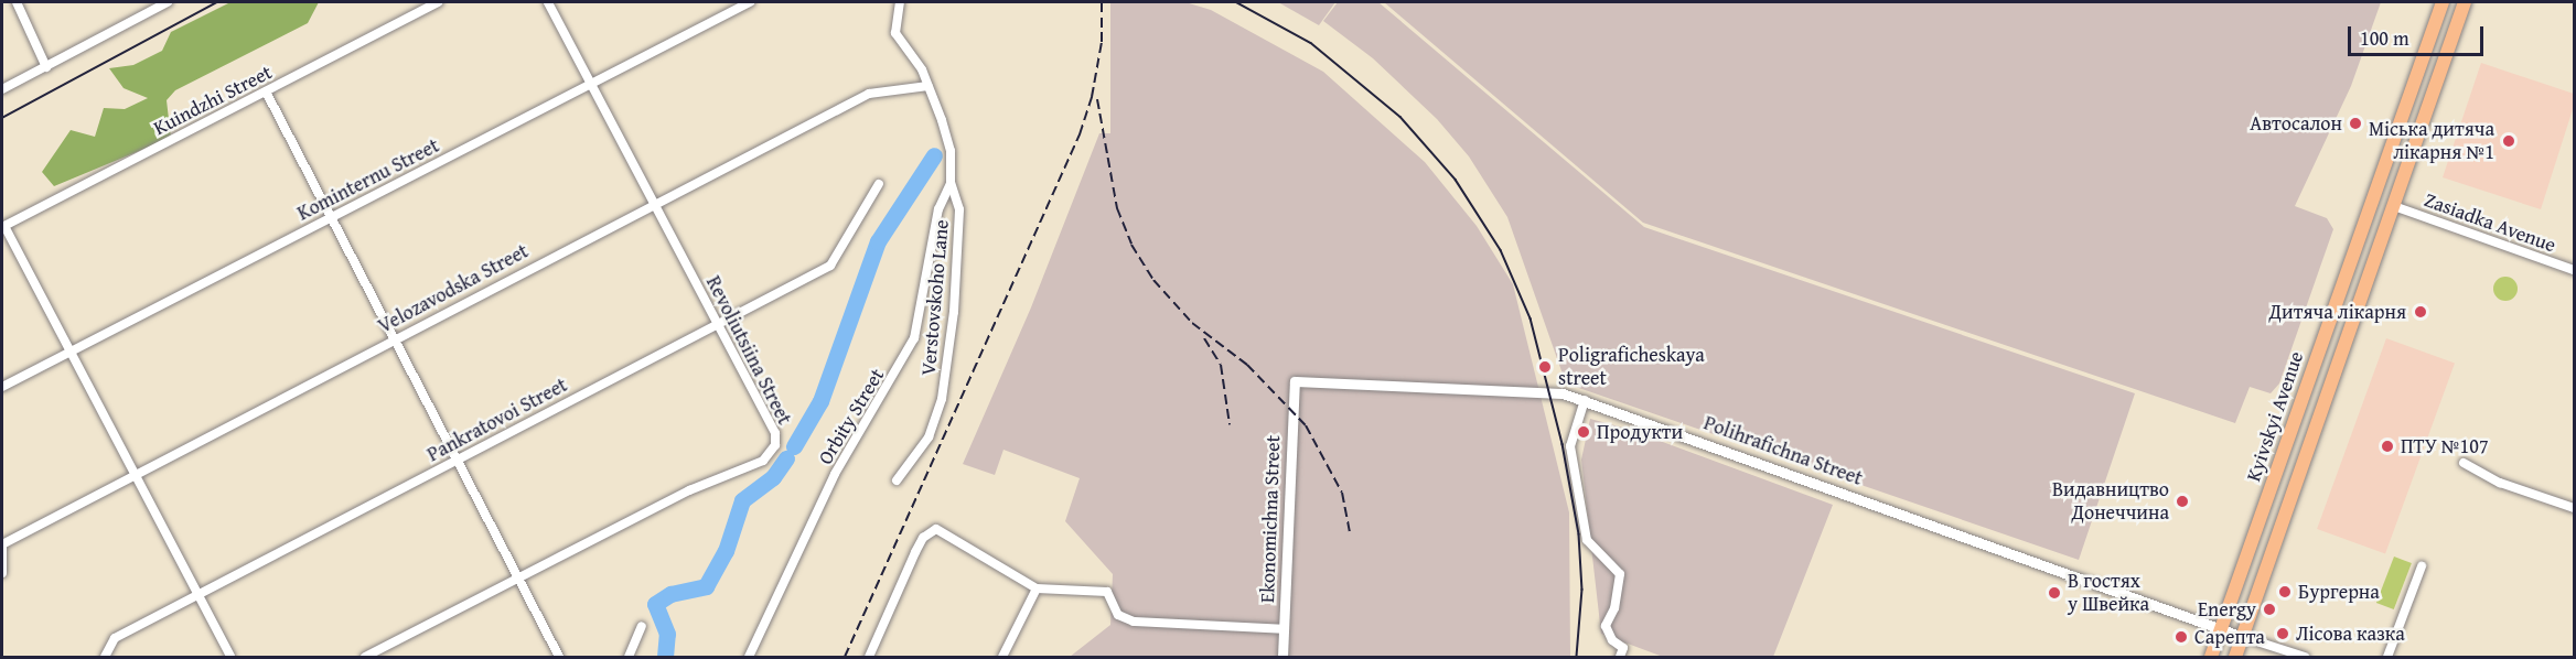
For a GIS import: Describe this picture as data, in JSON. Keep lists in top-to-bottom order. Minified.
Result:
{"streets":{"main road":["Kyivskyi Avenue"],"street":["Kuindzhi Street","Kominternu Street","Zasiadka Avenue","Velozavodska Street","Verstovskoho Lane","Revoliutsiina Street","Orbity Street","Pankratovoi Street","Polihrafichna Street","Ekonomichna Street"]},"crossings":[["Kominternu Street","Revoliutsiina Street"],["Velozavodska Street","Verstovskoho Lane"],["Velozavodska Street","Revoliutsiina Street"],["Verstovskoho Lane","Orbity Street"],["Revoliutsiina Street","Pankratovoi Street"],["Kyivskyi Avenue","Polihrafichna Street"],["Polihrafichna Street","Ekonomichna Street"]],"places":["Автосалон","Міська дитяча лікарня №1","Дитяча лікарня","Poligraficheskaya street","Продукти","ПТУ №107","Видавництво Донеччина","Бургерна","В гостях у Швейка","Energy","Лісова казка","Сарепта"],"scale_bar":"100 m"}
